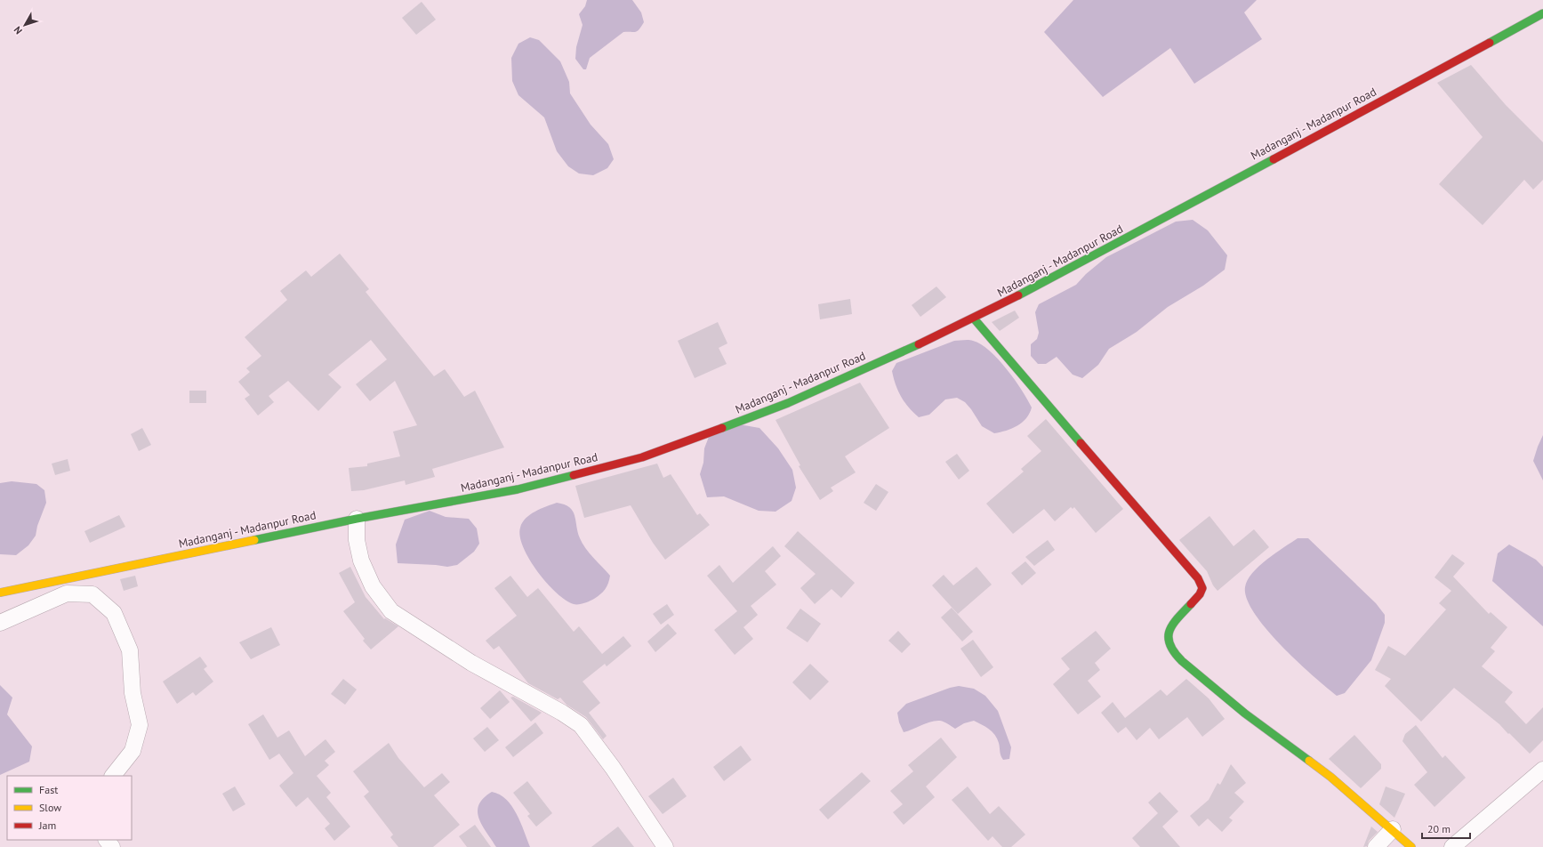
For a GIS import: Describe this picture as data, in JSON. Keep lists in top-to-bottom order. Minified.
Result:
{"streets":{"main road":["Madanganj - Madanpur Road"]},"legend":["Fast","Slow","Jam"],"scale_bar":"20 m","north":"bottom left"}
